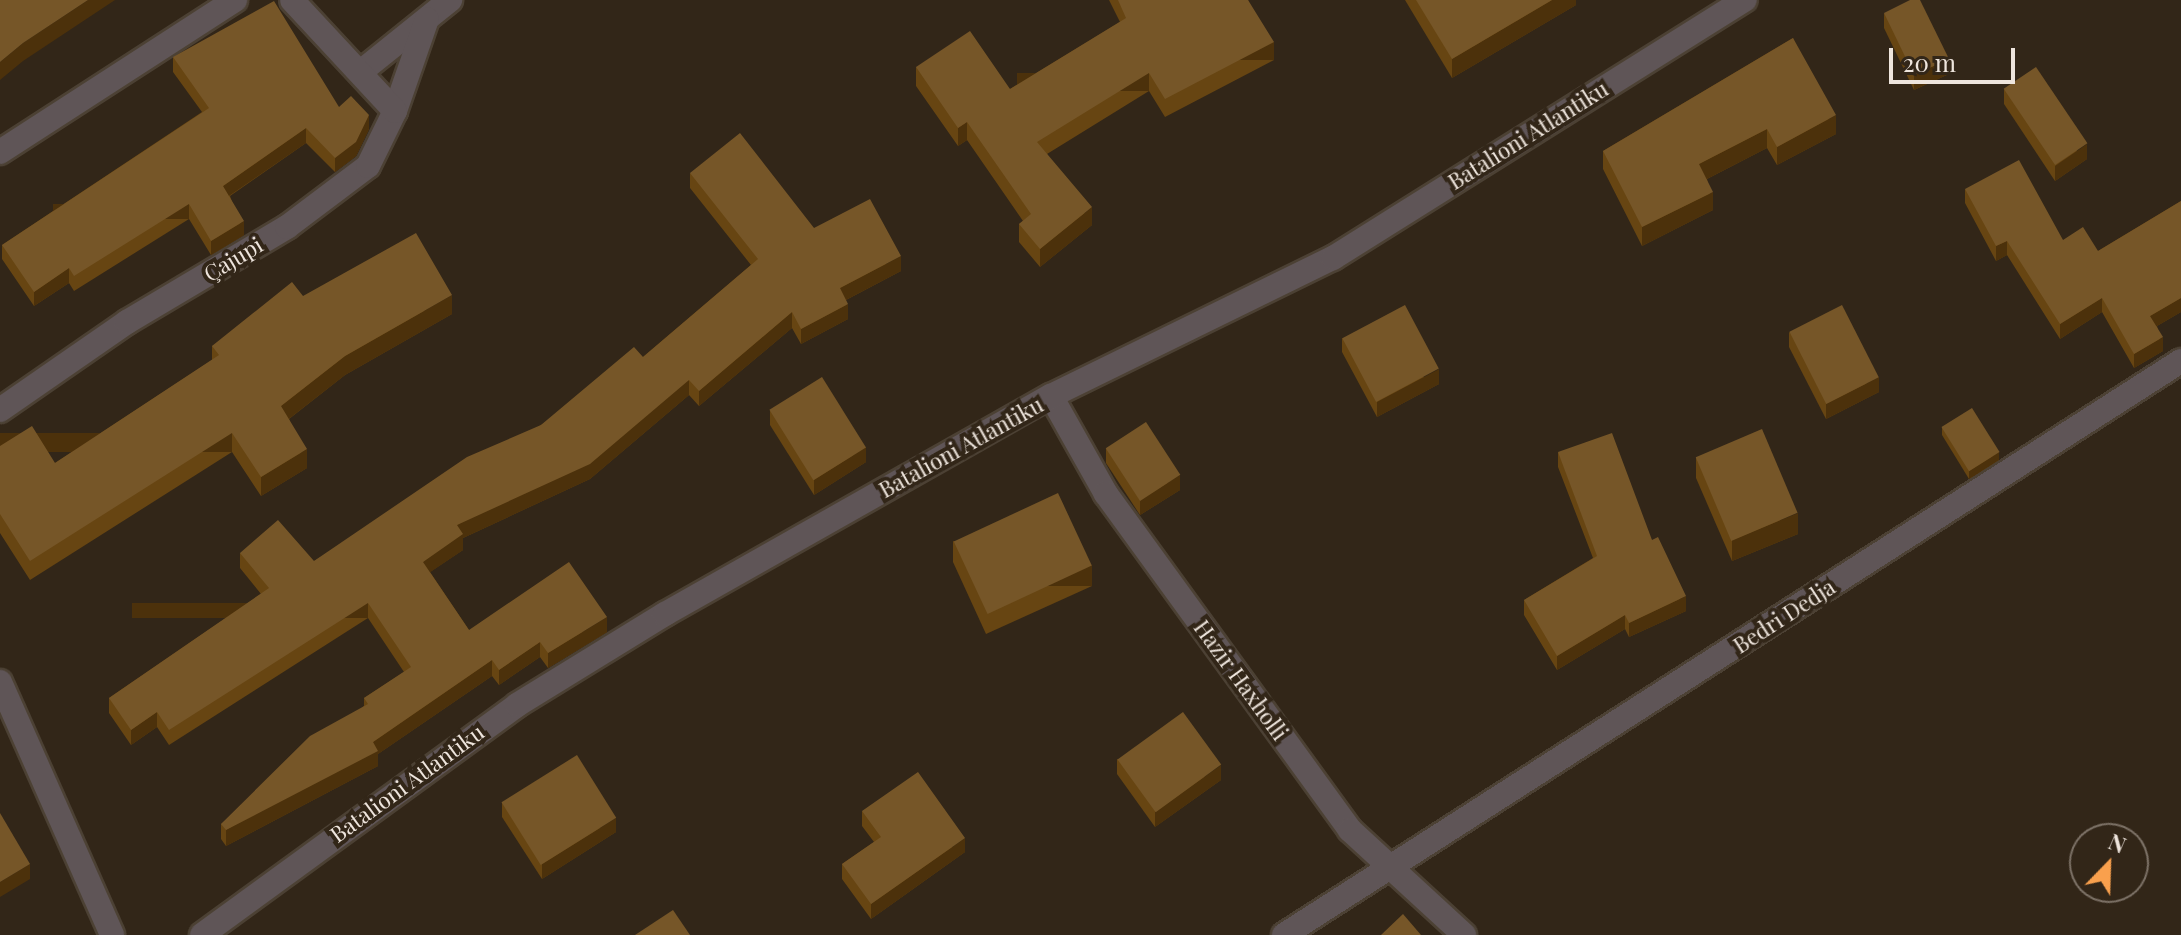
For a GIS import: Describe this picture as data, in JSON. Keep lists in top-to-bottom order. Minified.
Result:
{"streets":{"street":["Batalioni Atlantiku","Çajupi","Bedri Dedja","Hazir Haxholli"]},"crossings":[["Batalioni Atlantiku","Hazir Haxholli"],["Bedri Dedja","Hazir Haxholli"]],"scale_bar":"20 m","north":"top right"}
